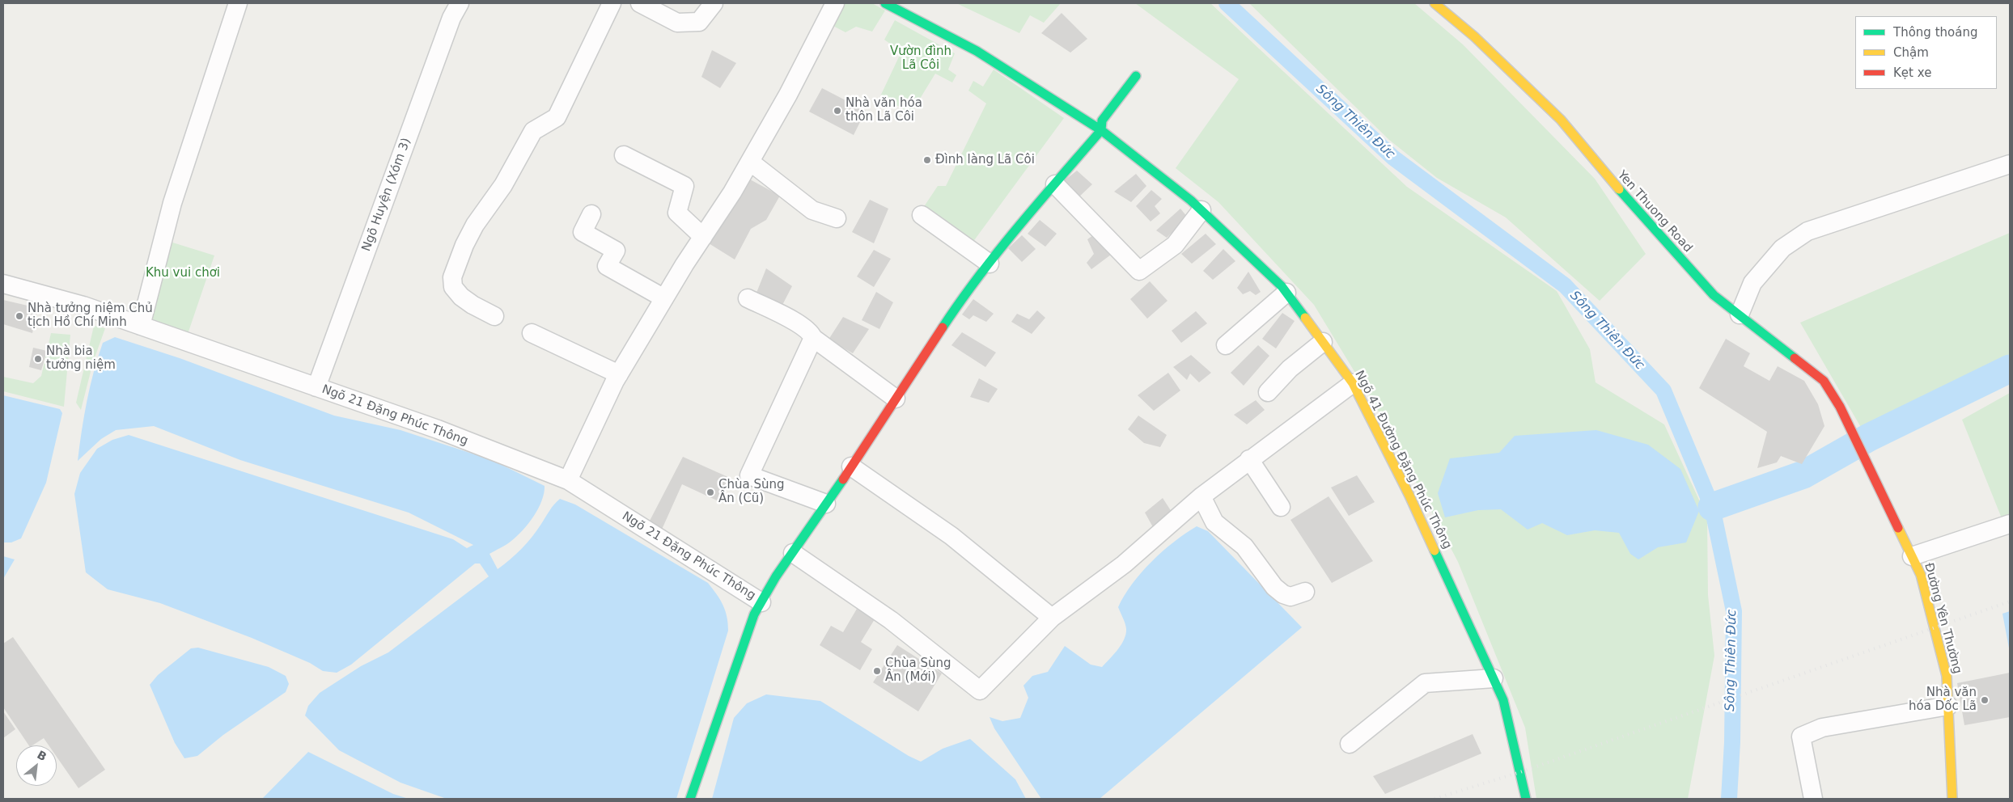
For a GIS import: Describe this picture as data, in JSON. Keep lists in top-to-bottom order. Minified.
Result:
{"streets":{"street":["Ngõ Huyện (Xóm 3)","Yen Thuong Road","Ngõ 21 Đặng Phúc Thông","Ngõ 41 Đường Đặng Phúc Thông","Đường Yên Thường"]},"crossings":[["Ngõ Huyện (Xóm 3)","Ngõ 21 Đặng Phúc Thông"],["Yen Thuong Road","Đường Yên Thường"]],"water":["Sông Thiên Đức"],"parks":["Vườn đình Lã Côi","Khu vui chơi"],"places":["Nhà văn hóa thôn Lã Côi","Đình làng Lã Côi","Nhà tưởng niệm Chủ tịch Hồ Chí Minh","Nhà bia tưởng niệm","Chùa Sùng Ân (Cũ)","Chùa Sùng Ân (Mới)","Nhà văn hóa Dốc Lã"],"legend":["Thông thoáng","Chậm","Kẹt xe"],"north":"top right"}
